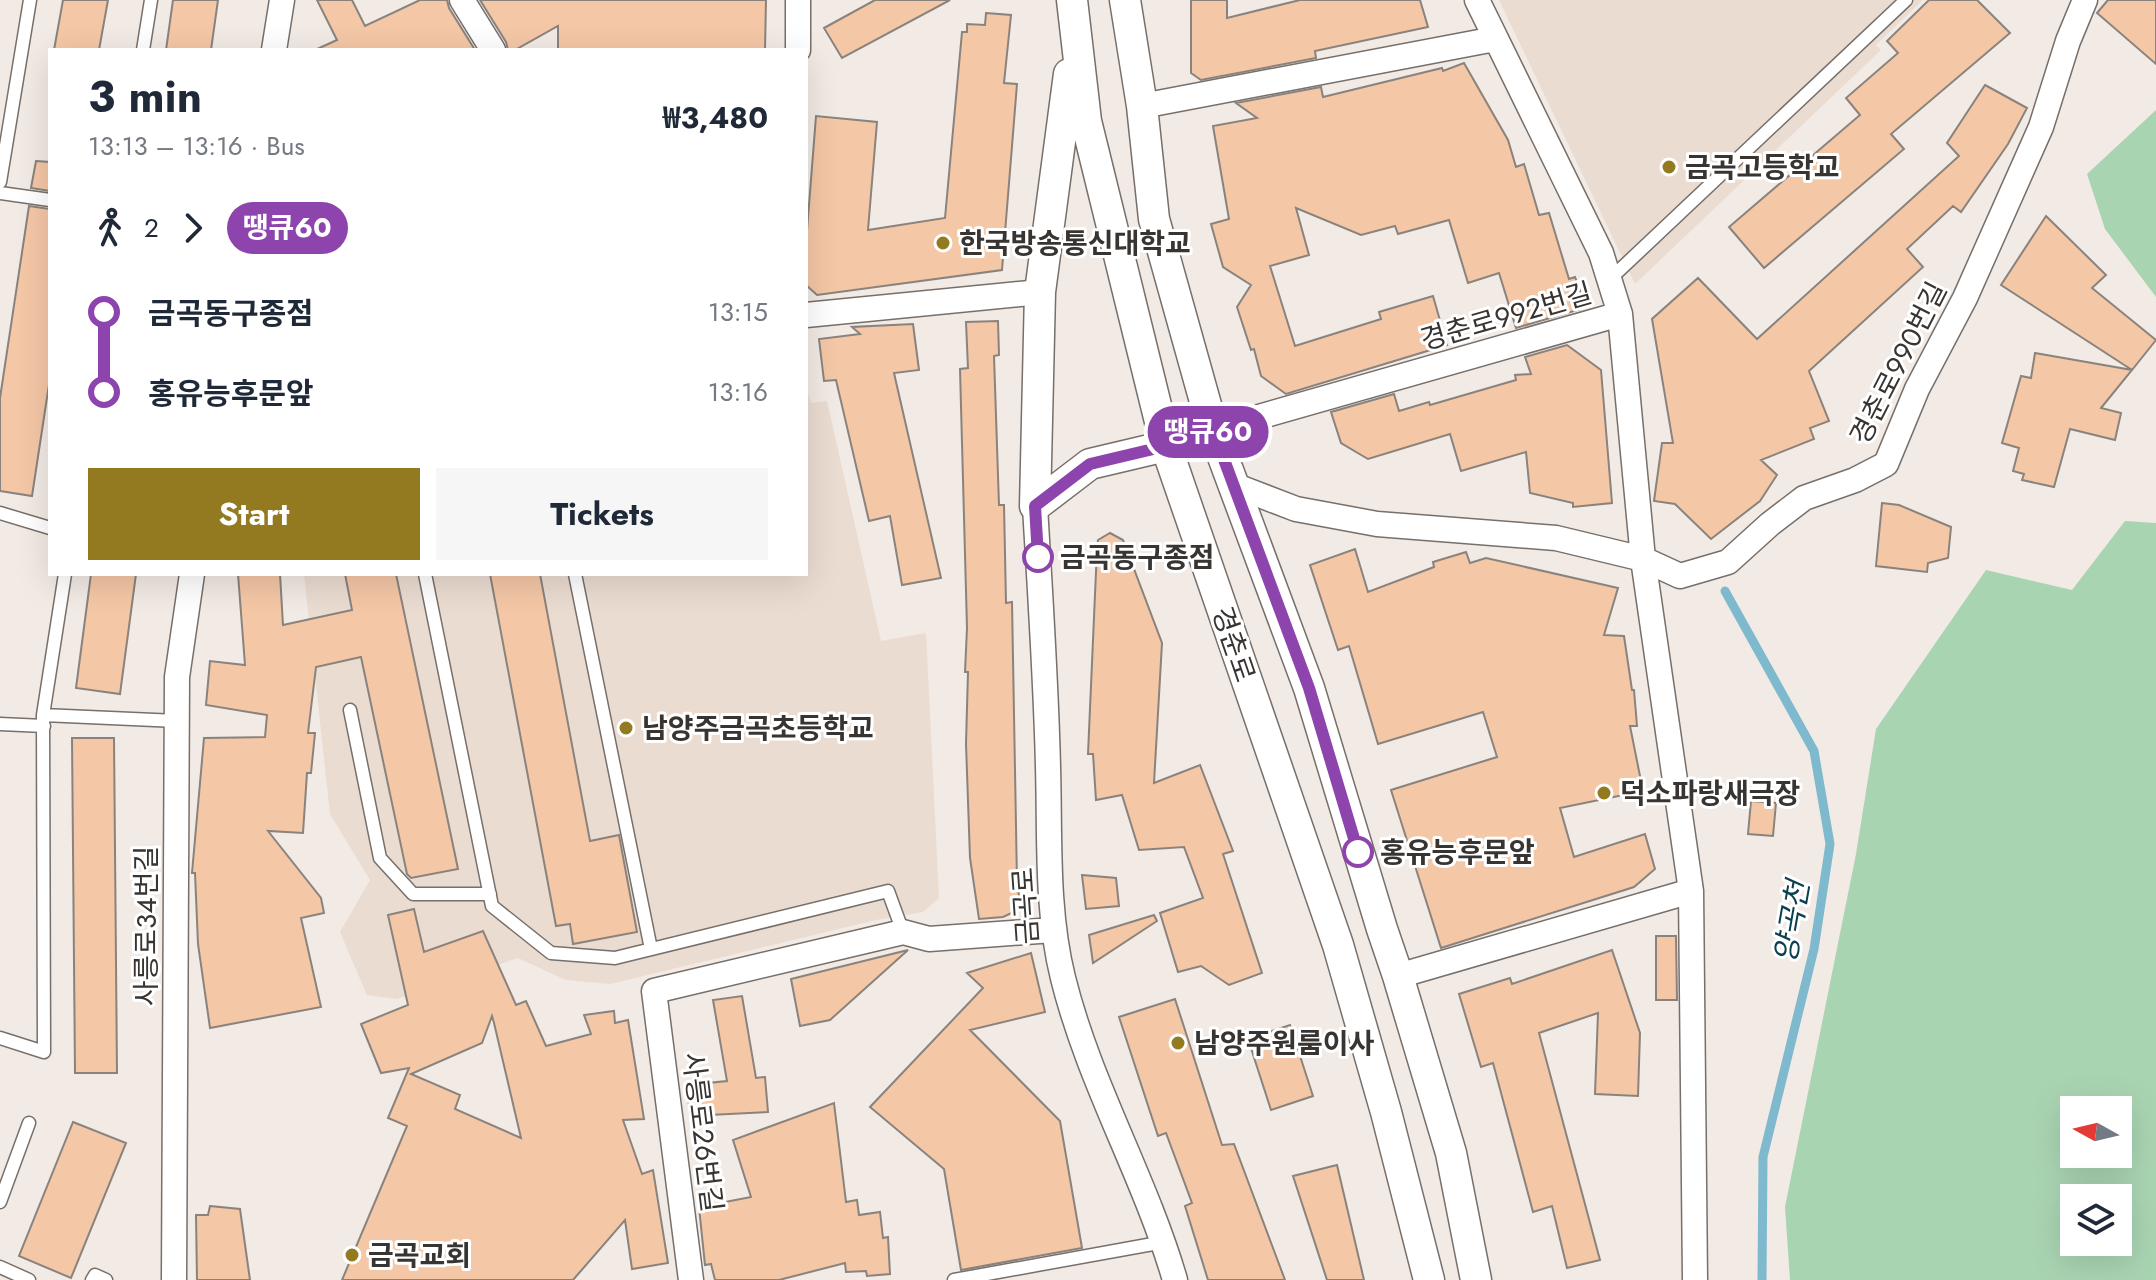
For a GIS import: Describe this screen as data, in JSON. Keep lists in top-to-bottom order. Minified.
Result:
{"streets":{"street":["경춘로992번길","경춘로990번길","경춘로","금곡로","사릉로34번길","사릉로26번길"]},"crossings":[["경춘로992번길","경춘로"],["경춘로990번길","경춘로"]],"water":["양곡천"],"places":["금곡고등학교","한국방송통신대학교","금곡동구종점","남양주금곡초등학교","덕소파랑새극장","홍유능후문앞","남양주원룸이사","금곡교회"],"lines":["bus line 땡큐60"],"north":"left","page":{"on_map":"땡큐60","heading":["3 min","13:13 – 13:16 · Bus","₩3,480"],"legs":["2","땡큐60"],"list":[{"name":"금곡동구종점","value":"13:15"},{"name":"홍유능후문앞","value":"13:16"}],"buttons":["Start","Tickets"]}}
